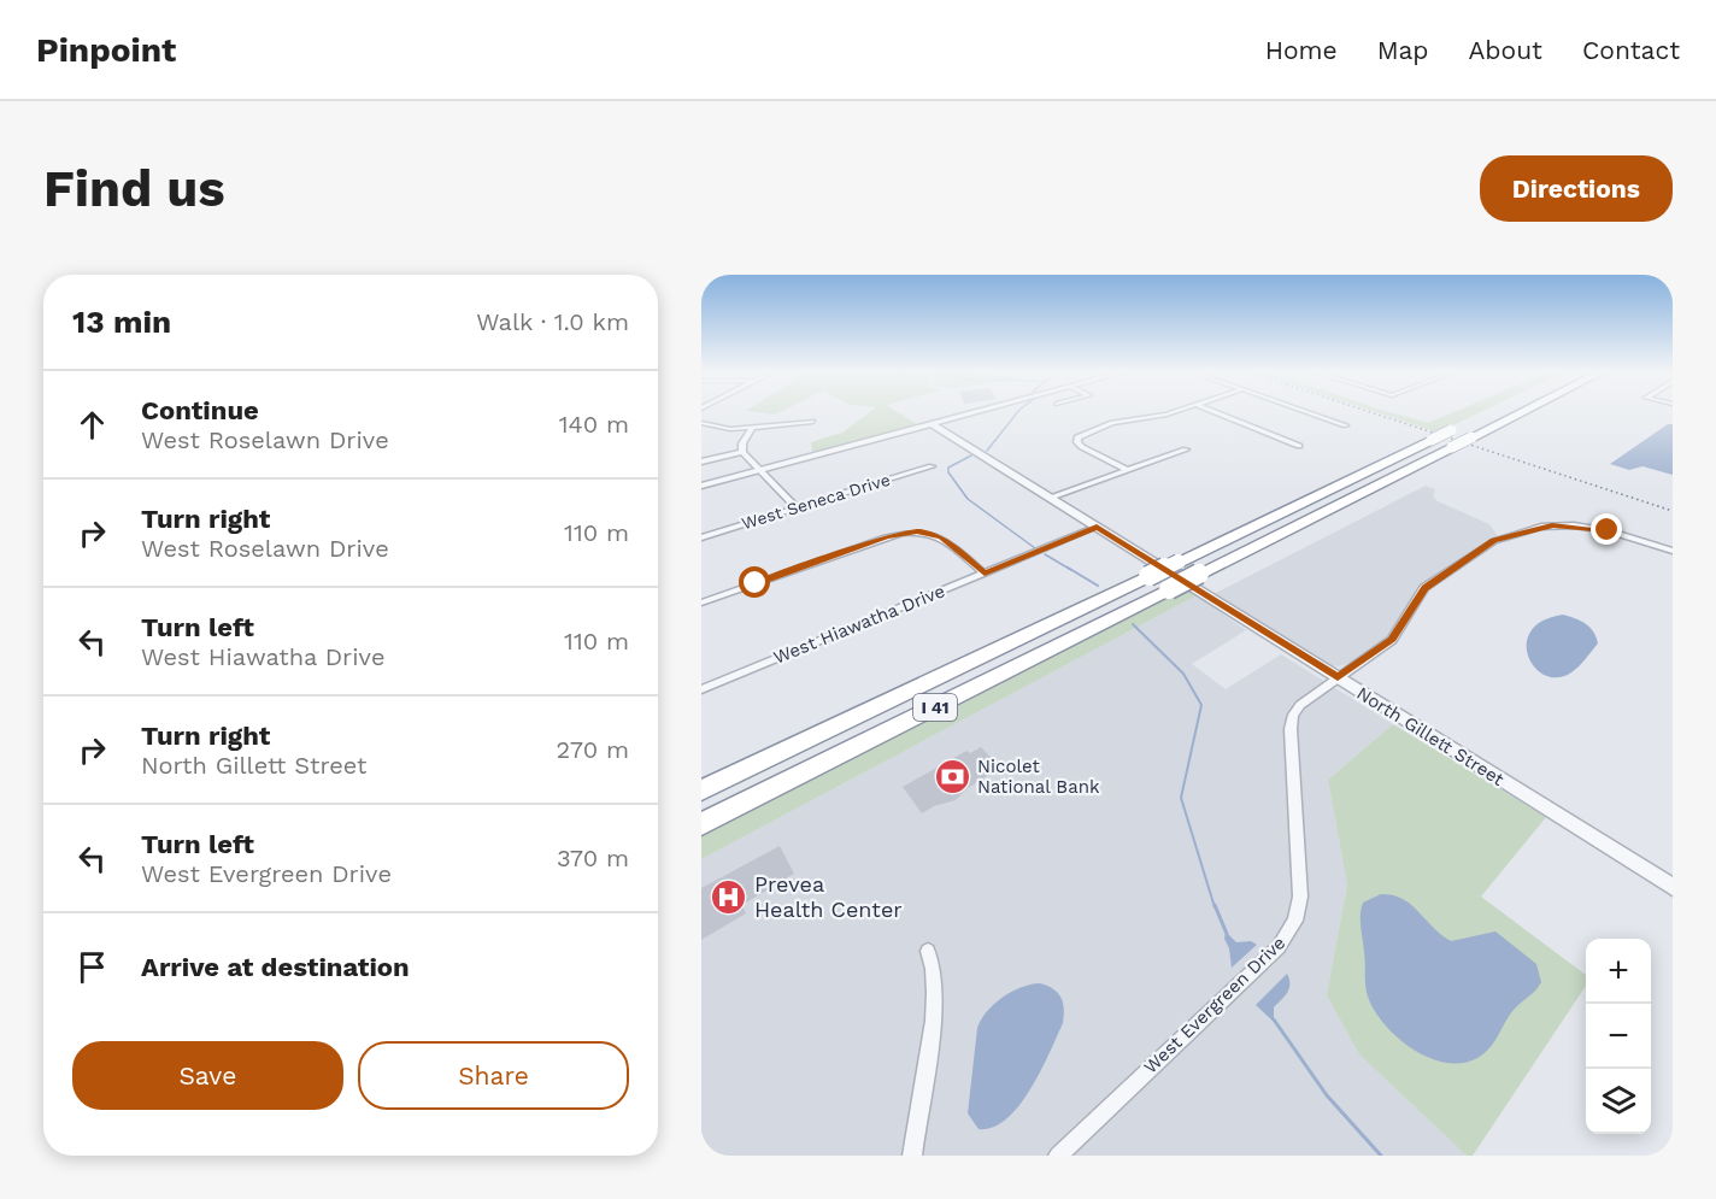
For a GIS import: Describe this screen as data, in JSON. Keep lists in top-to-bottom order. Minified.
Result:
{"streets":{"highway":["I 41"],"street":["West Seneca Drive","West Hiawatha Drive","North Gillett Street","West Evergreen Drive"]},"crossings":[["West Hiawatha Drive","North Gillett Street"],["North Gillett Street","West Evergreen Drive"]],"places":{"bank":["Nicolet National Bank"],"hospital":["Prevea Health Center"]},"page":{"header":"Pinpoint","nav":["Home","Map","About","Contact"],"buttons":["Directions",["Save","Share"]],"title":"Find us","heading":["13 min","Walk · 1.0 km"],"list":[["Continue","West Roselawn Drive","140 m"],["Turn right","West Roselawn Drive","110 m"],["Turn left","West Hiawatha Drive","110 m"],["Turn right","North Gillett Street","270 m"],["Turn left","West Evergreen Drive","370 m"],"Arrive at destination"],"map_buttons":["+","−"]}}
